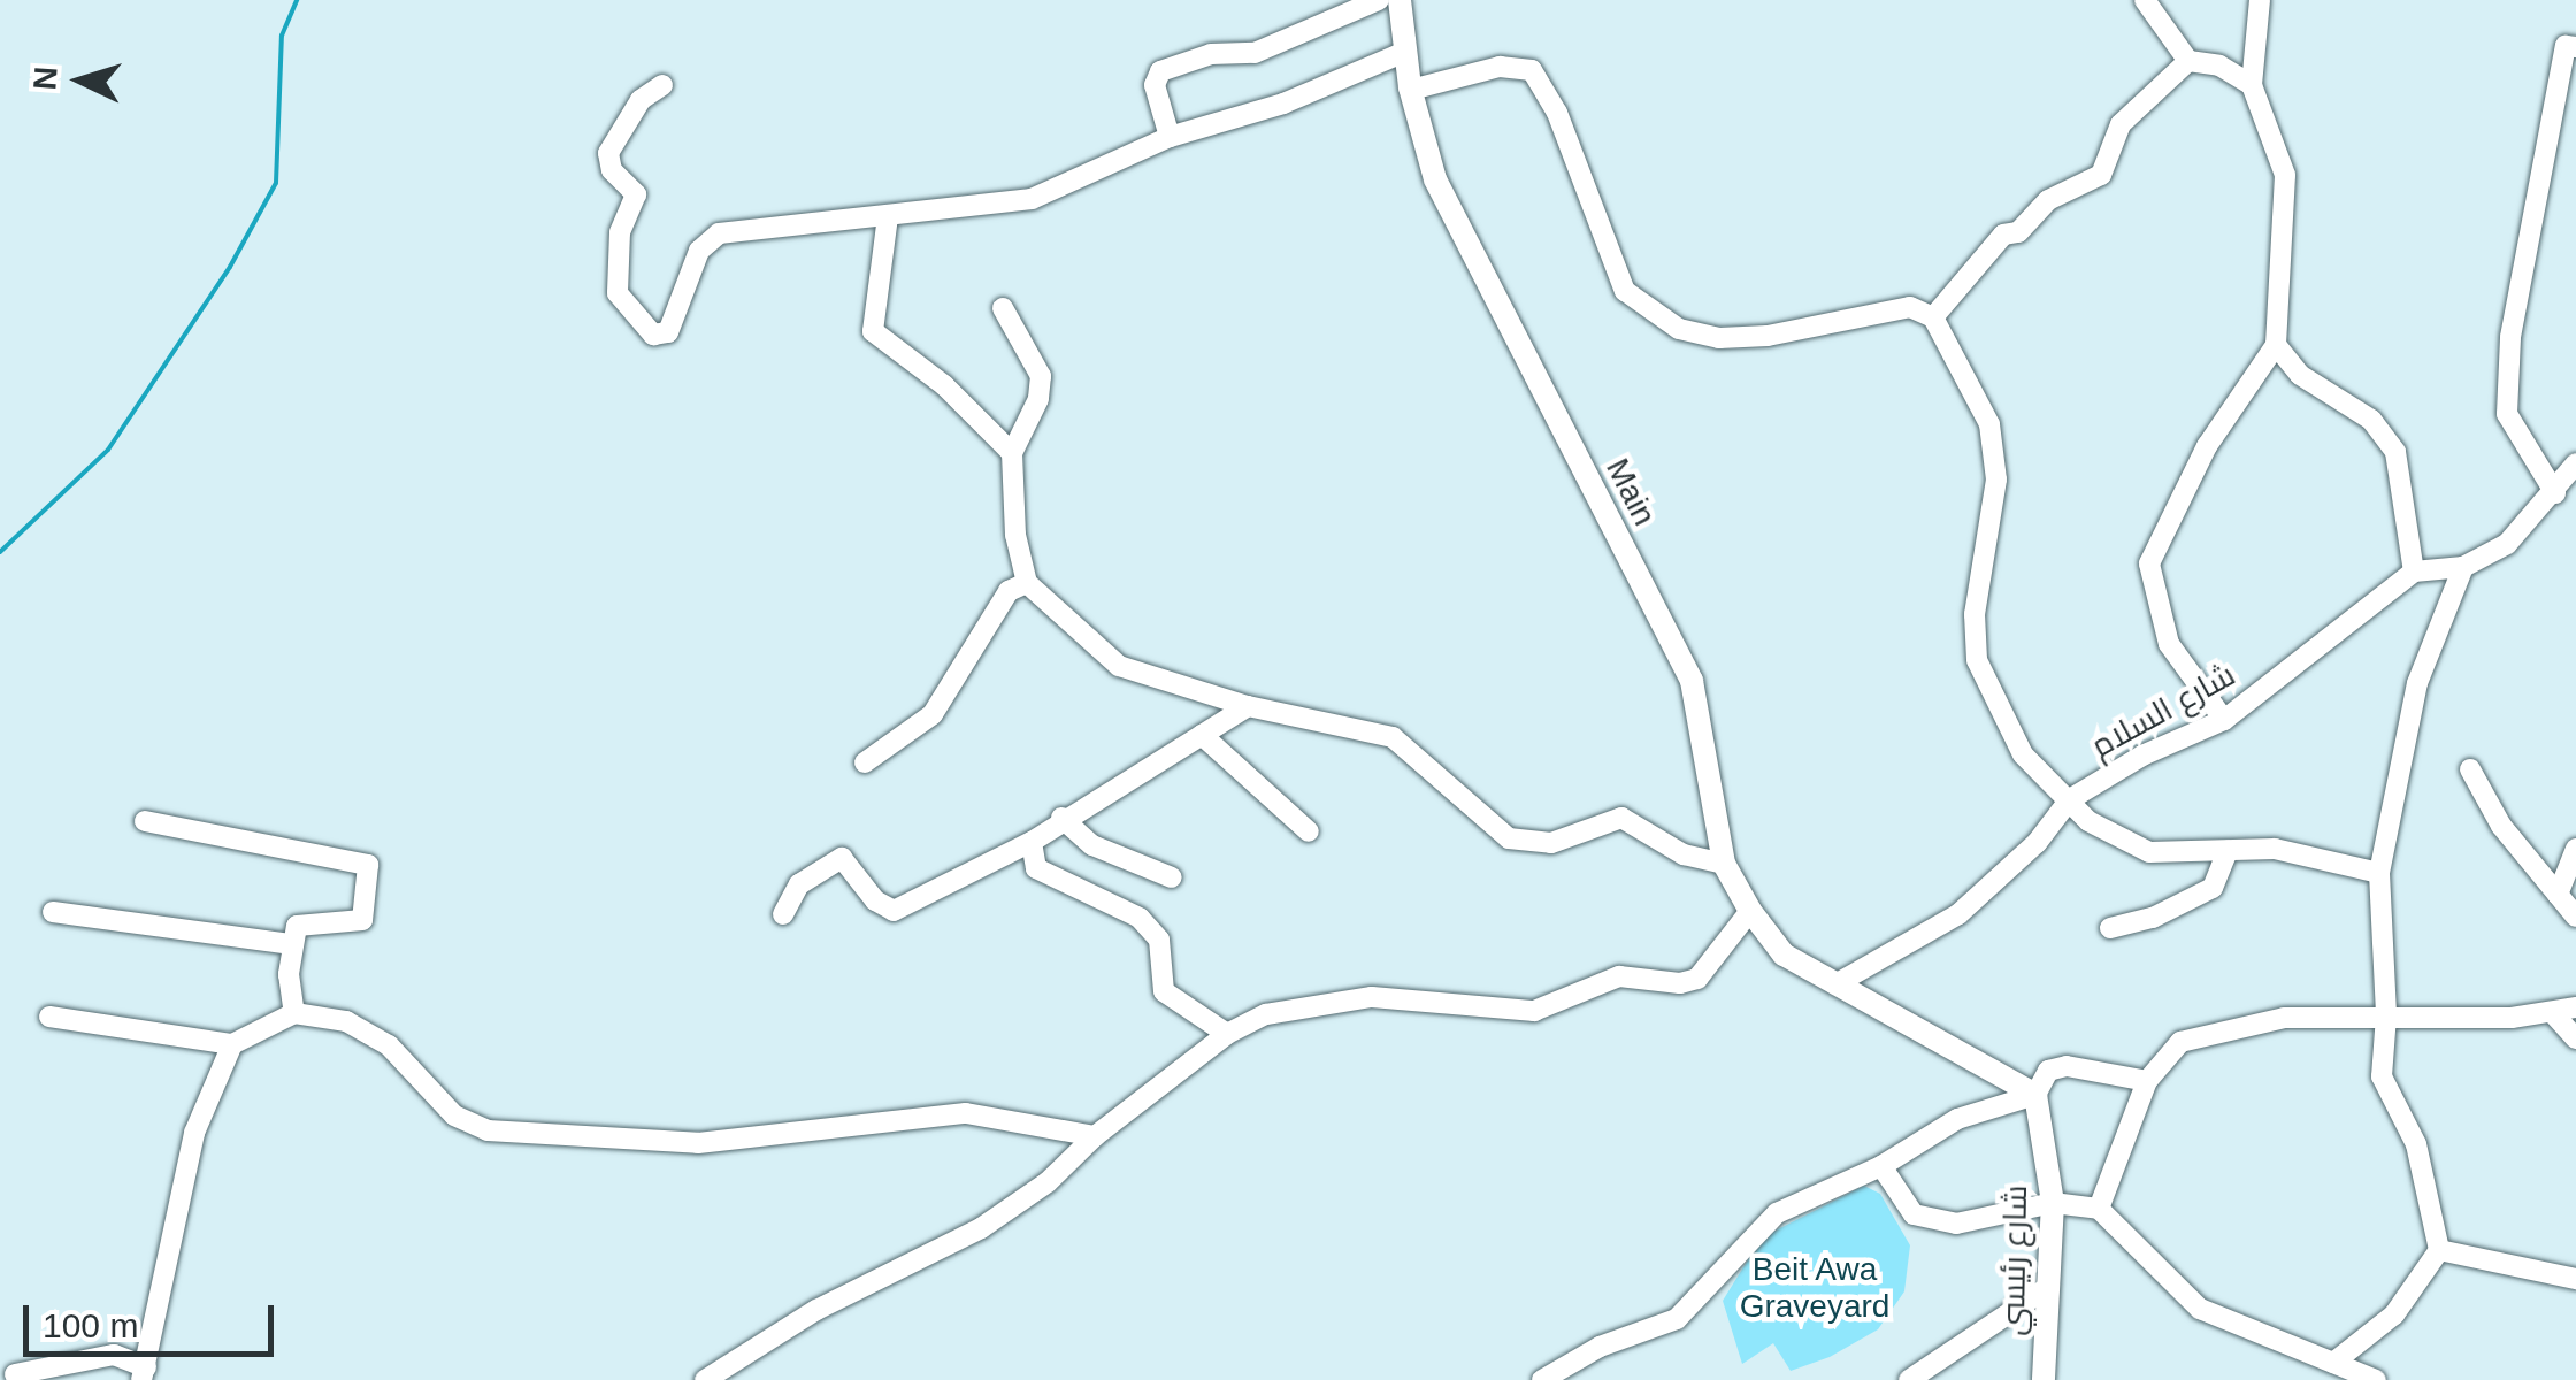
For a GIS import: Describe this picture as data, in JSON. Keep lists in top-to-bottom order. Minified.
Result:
{"streets":{"main road":["Main","شارع رئيسي"],"street":["شارع السلام"]},"crossings":[["Main","شارع السلام"]],"parks":["Beit Awa Graveyard"],"scale_bar":"100 m","north":"left"}
